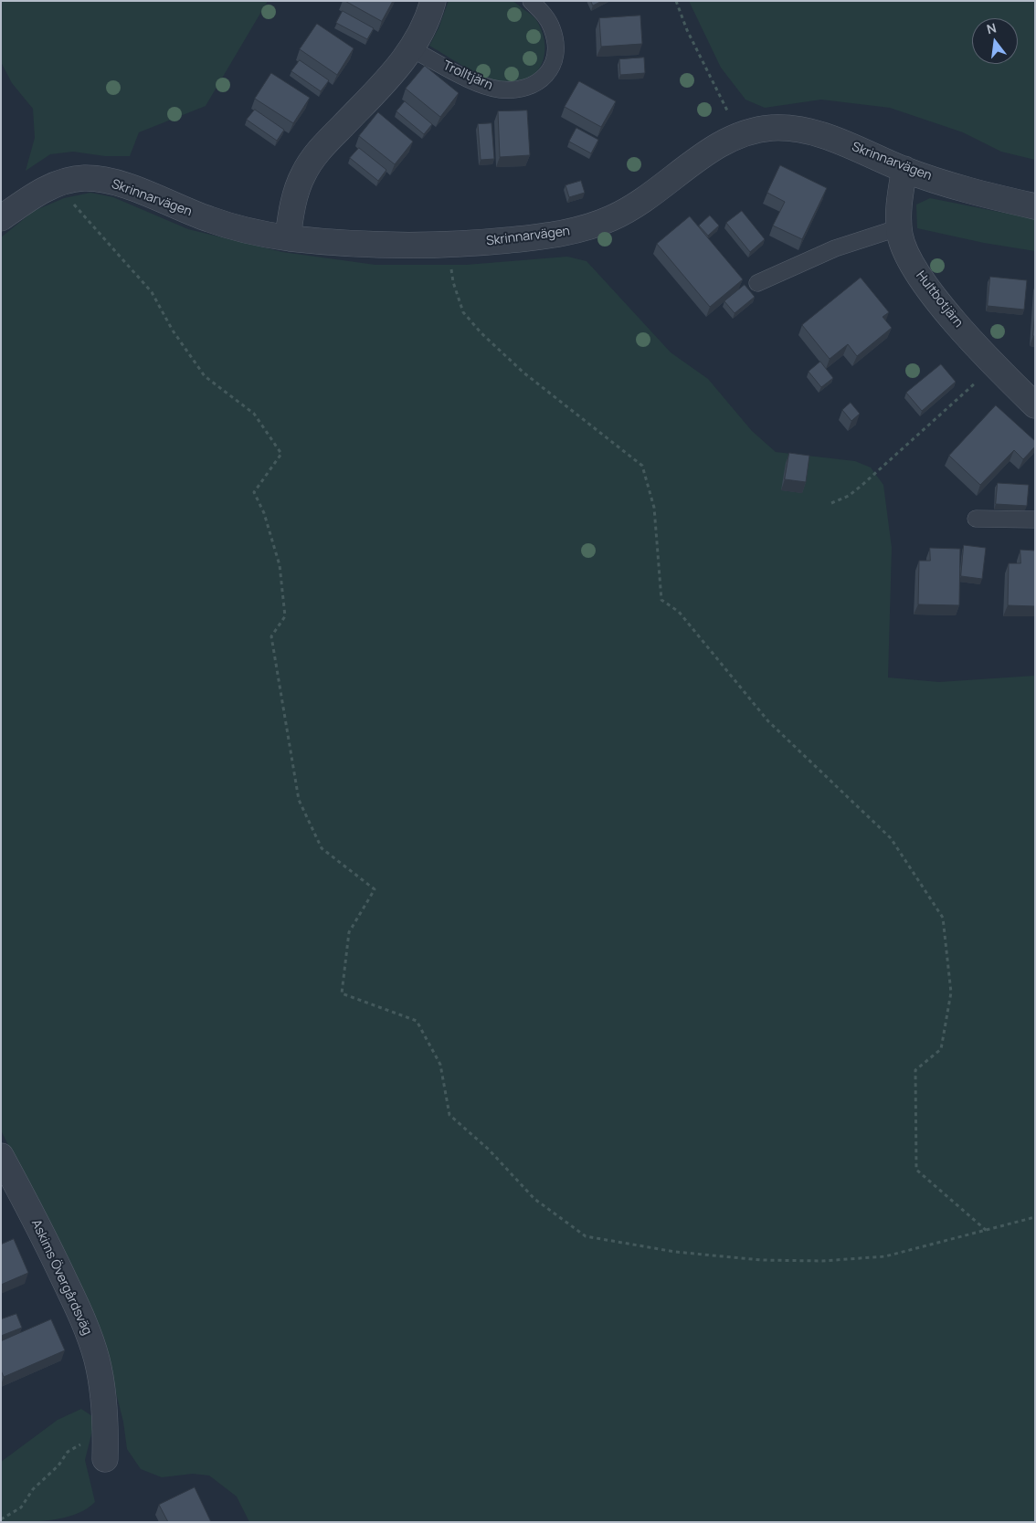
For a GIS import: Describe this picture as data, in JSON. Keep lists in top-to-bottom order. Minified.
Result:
{"streets":{"street":["Skrinnarvägen","Hultbotjärn","Askims Övergårdsväg"],"lane":["Trolltjärn"]},"crossings":[["Skrinnarvägen","Hultbotjärn"]],"north":"top"}
